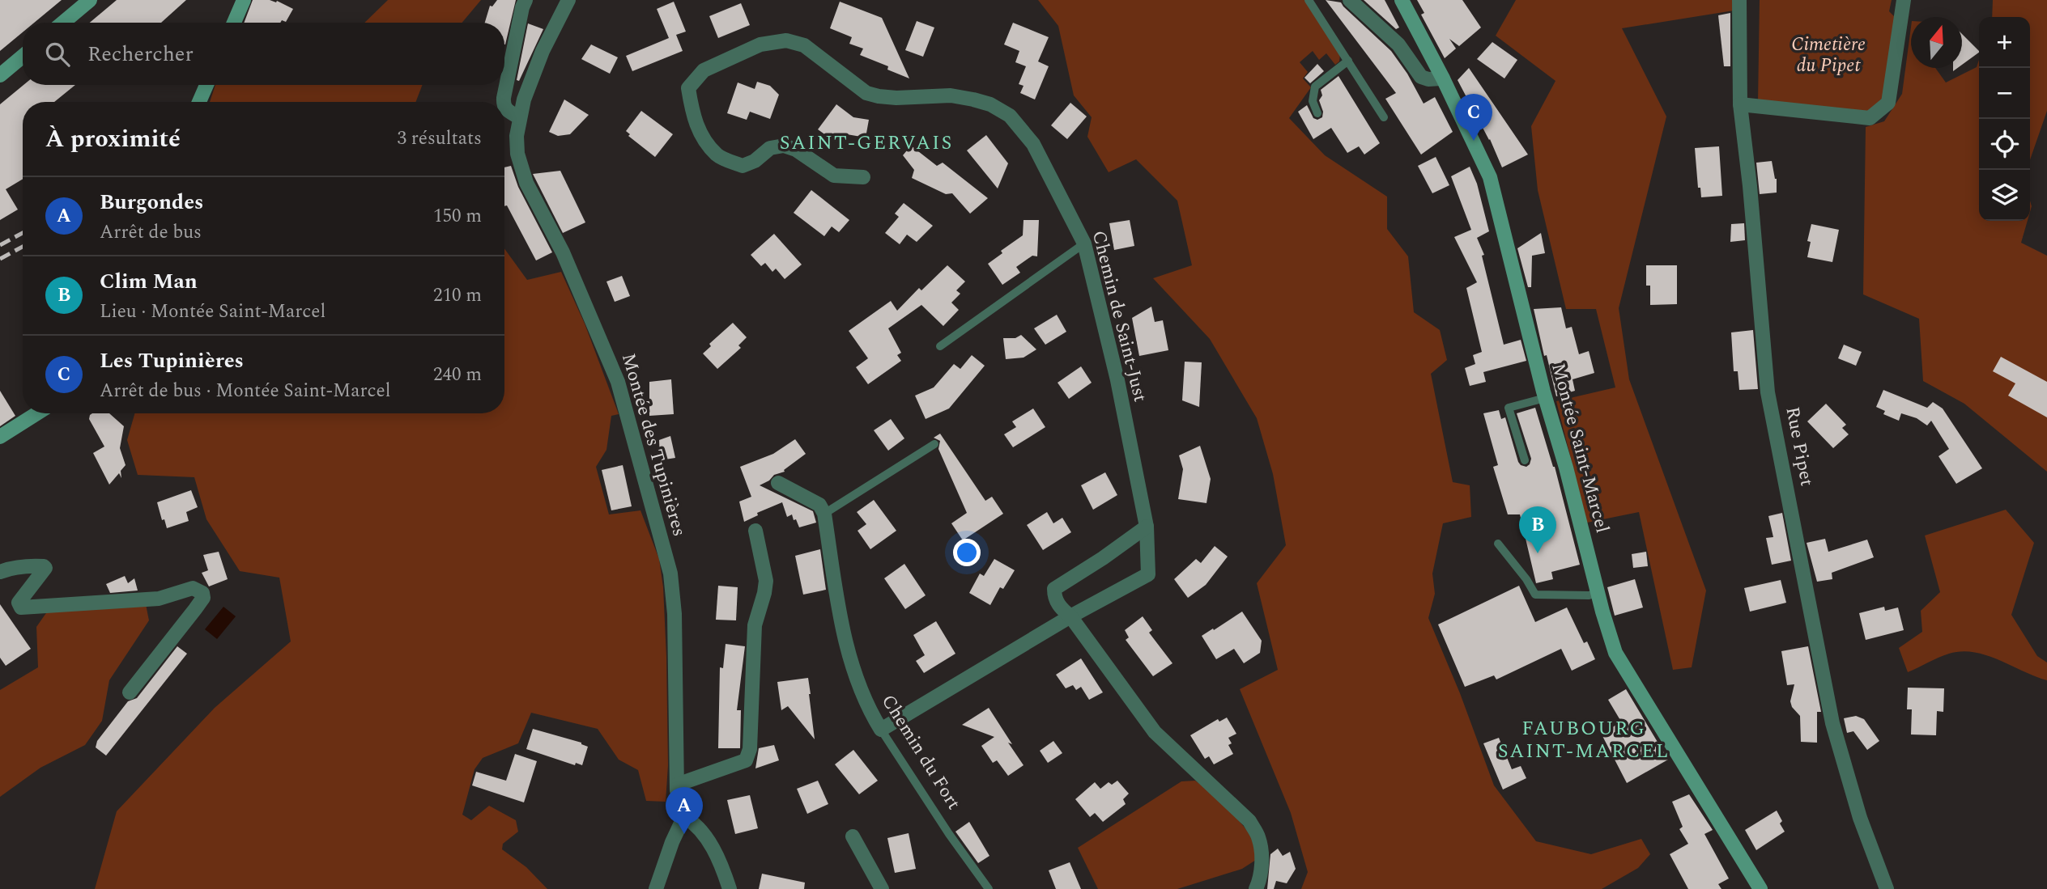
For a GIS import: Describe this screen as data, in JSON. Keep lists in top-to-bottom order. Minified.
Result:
{"streets":{"main road":["Montée Saint-Marcel"],"street":["Chemin de Saint-Just","Montée des Tupinières","Rue Pipet","Chemin du Fort"]},"crossings":[["Chemin de Saint-Just","Chemin du Fort"]],"districts":["SAINT-GERVAIS","FAUBOURG SAINT-MARCEL"],"parks":["Cimetière du Pipet"],"north":"top","page":{"map_buttons":["+","−"],"search":"Rechercher","pins":["C","B","A"],"heading":["À proximité","3 résultats"],"list":[{"mark":"A","name":"Burgondes","note":"Arrêt de bus","value":"150 m"},{"mark":"B","name":"Clim Man","note":"Lieu · Montée Saint-Marcel","value":"210 m"},{"mark":"C","name":"Les Tupinières","note":"Arrêt de bus · Montée Saint-Marcel","value":"240 m"}]}}
